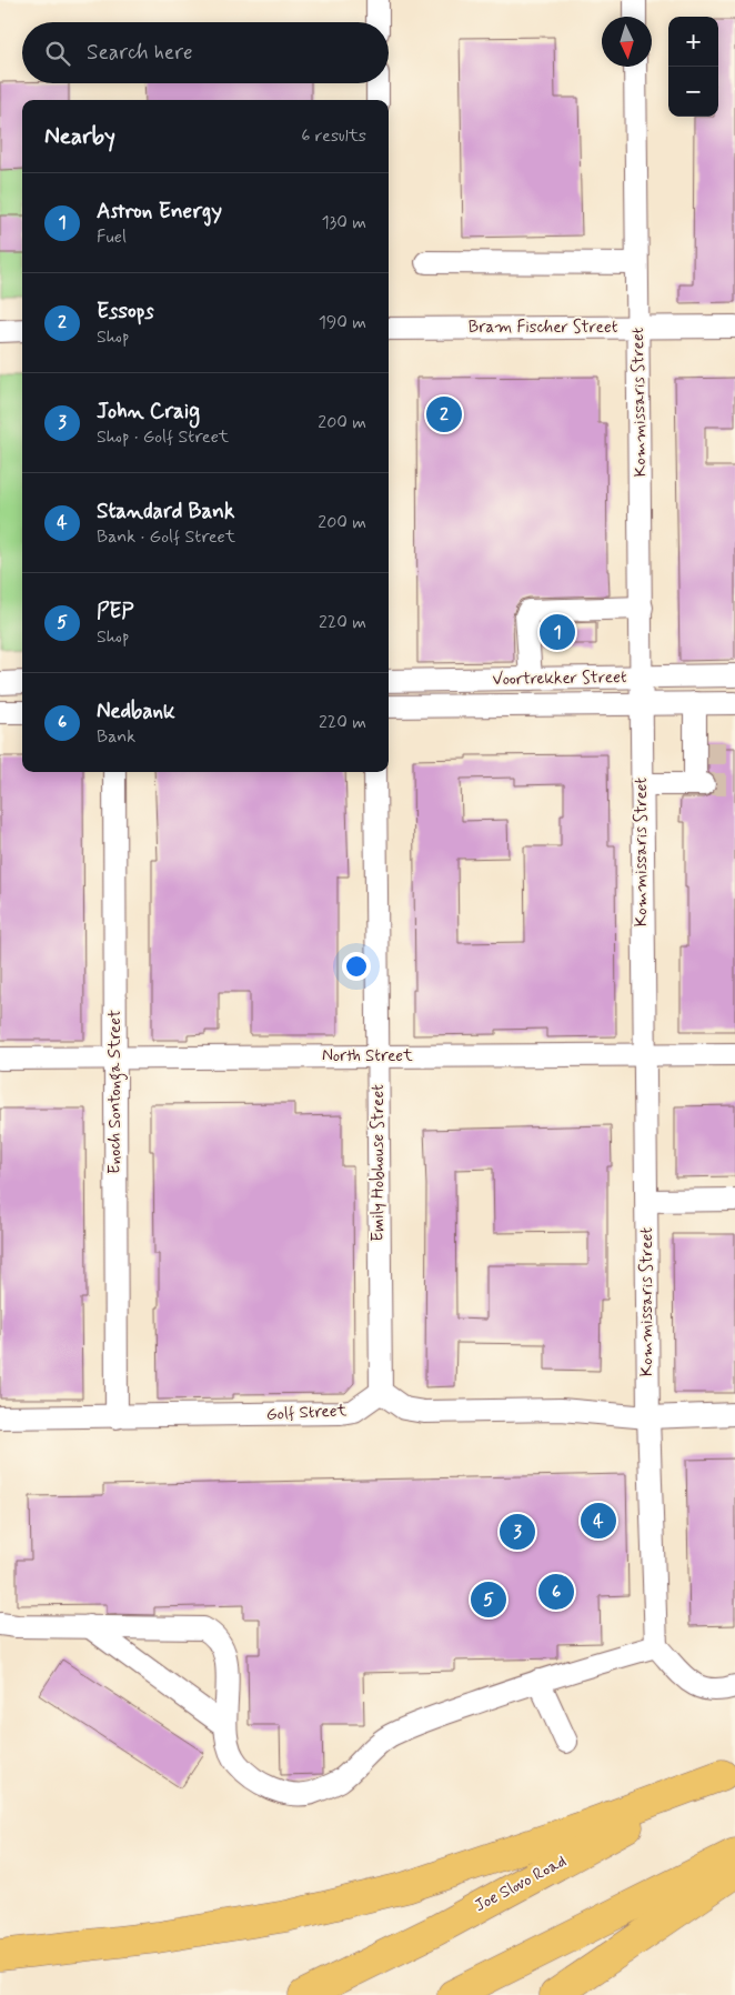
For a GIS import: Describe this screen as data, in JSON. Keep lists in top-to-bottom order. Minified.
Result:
{"streets":{"highway":["Joe Slovo Road"],"street":["Bram Fischer Street","Kommissaris Street","Voortrekker Street","North Street","Enoch Sontonga Street","Emily Hobhouse Street","Golf Street"]},"crossings":[["Bram Fischer Street","Kommissaris Street"],["Kommissaris Street","Voortrekker Street"],["Kommissaris Street","North Street"],["North Street","Enoch Sontonga Street"],["North Street","Emily Hobhouse Street"],["Enoch Sontonga Street","Golf Street"],["Emily Hobhouse Street","Golf Street"]],"north":"bottom","page":{"map_buttons":["+","−"],"search":"Search here","heading":["Nearby","6 results"],"list":[{"mark":"1","name":"Astron Energy","note":"Fuel","value":"130 m"},{"mark":"2","name":"Essops","note":"Shop","value":"190 m"},{"mark":"3","name":"John Craig","note":"Shop · Golf Street","value":"200 m"},{"mark":"4","name":"Standard Bank","note":"Bank · Golf Street","value":"200 m"},{"mark":"5","name":"PEP","note":"Shop","value":"220 m"},{"mark":"6","name":"Nedbank","note":"Bank","value":"220 m"}],"pins":["2","1","4","3","6","5"]}}
